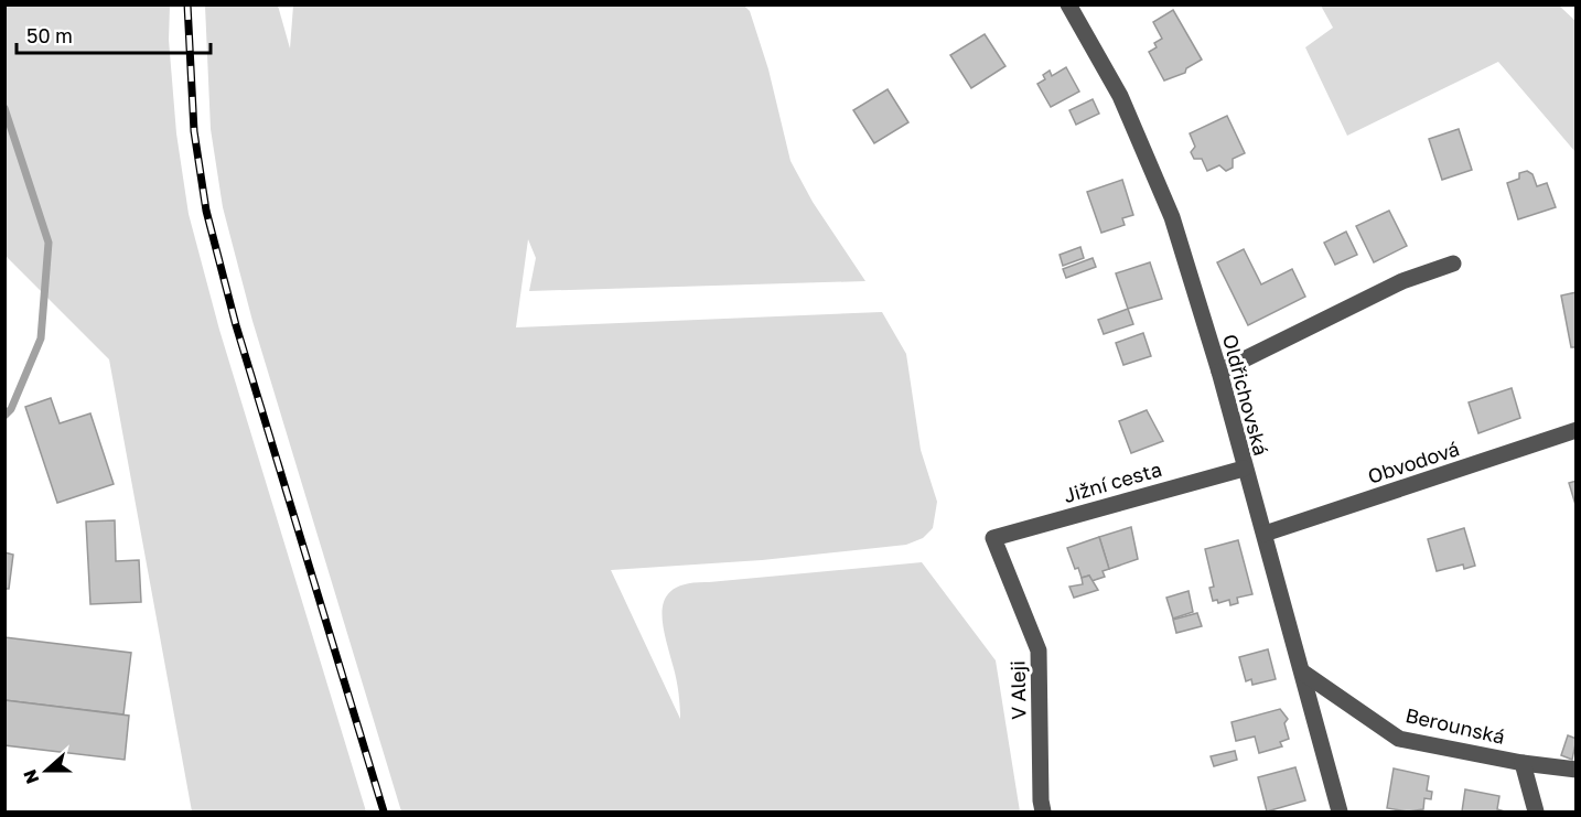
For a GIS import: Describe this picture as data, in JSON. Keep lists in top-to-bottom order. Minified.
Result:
{"streets":{"street":["Oldřichovská","Obvodová","Jižní cesta","V Aleji","Berounská"]},"crossings":[["Oldřichovská","Obvodová"],["Oldřichovská","Jižní cesta"],["Oldřichovská","Berounská"],["Jižní cesta","V Aleji"]],"scale_bar":"50 m","north":"left"}
